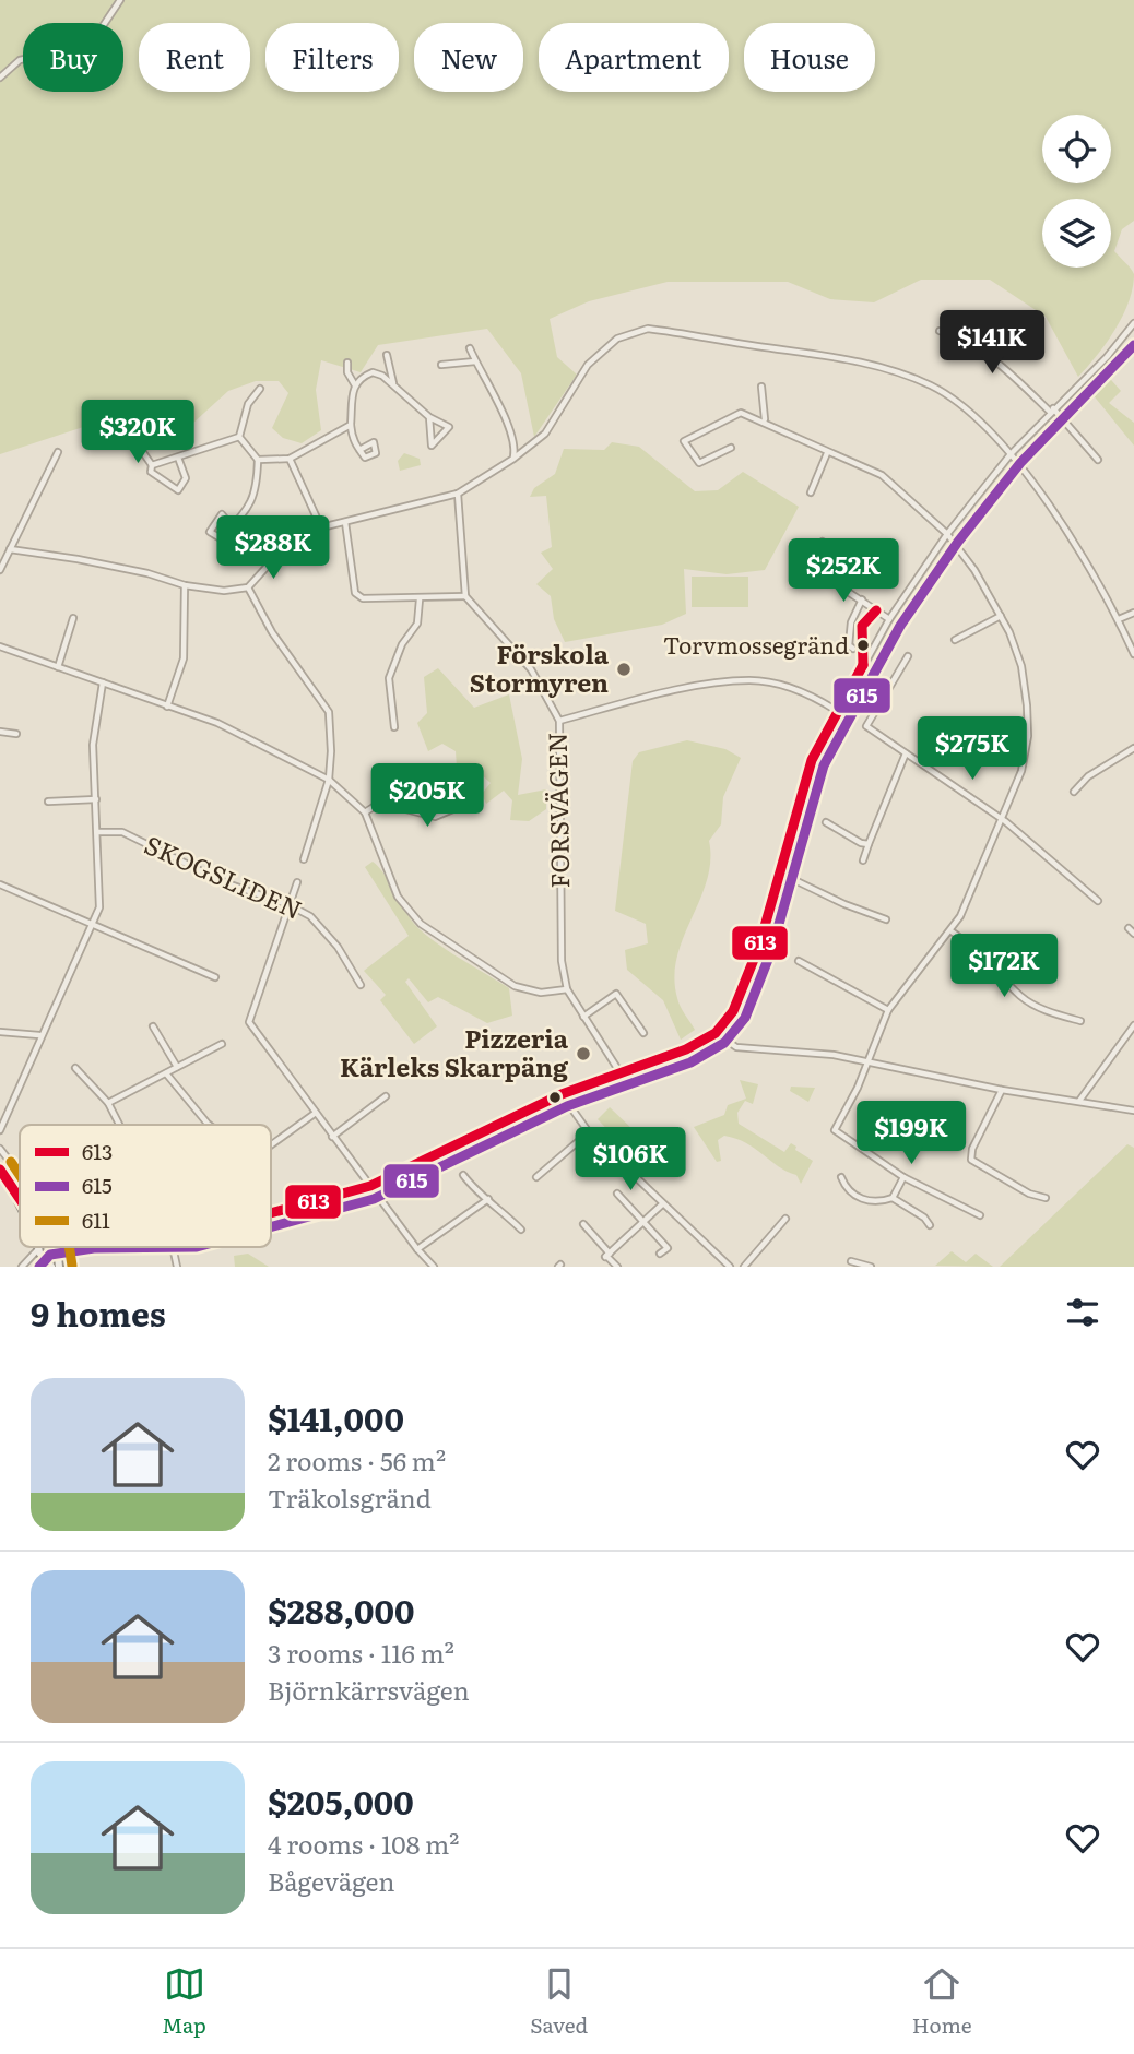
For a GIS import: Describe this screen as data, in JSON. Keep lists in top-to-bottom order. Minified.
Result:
{"streets":{"street":["FORSVÄGEN","SKOGSLIDEN"]},"places":["Torvmossegränd","Förskola Stormyren","Pizzeria Kärleks Skarpäng"],"lines":["transit line 615","transit line 613","transit line 611"],"legend":["613","615","611"],"page":{"chip":["Buy","Rent","Filters","New","Apartment","House"],"price":["$141K","$320K","$288K","$252K","$275K","$205K","$172K","$199K","$106K"],"heading":"9 homes","list":[{"name":"$141,000","note":"2 rooms · 56 m² · Träkolsgränd"},{"name":"$288,000","note":"3 rooms · 116 m² · Björnkärrsvägen"},{"name":"$205,000","note":"4 rooms · 108 m² · Bågevägen"}],"tabs":["Map","Saved","Home"]}}
